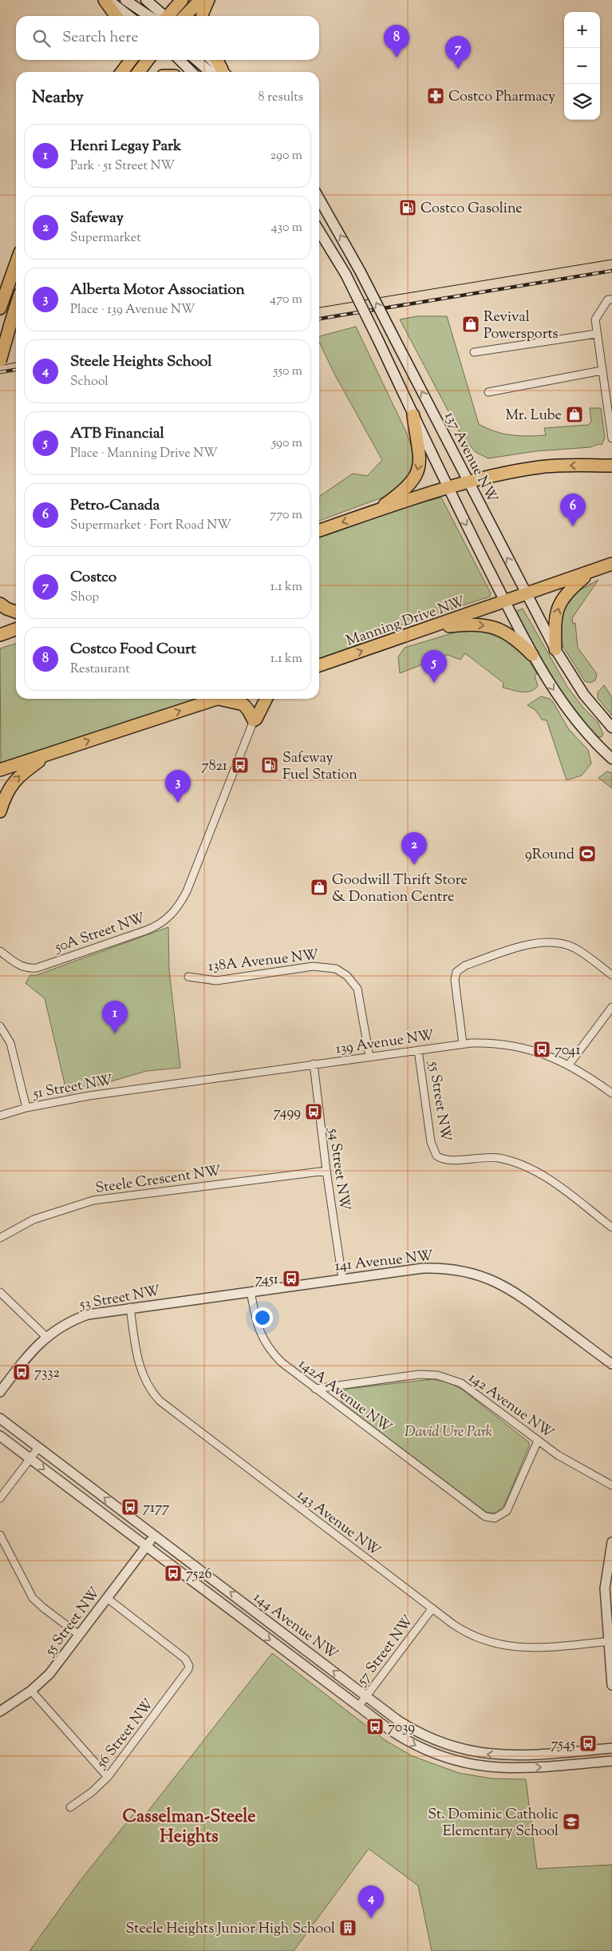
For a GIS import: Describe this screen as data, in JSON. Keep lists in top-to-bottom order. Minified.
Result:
{"streets":{"main road":["137 Avenue NW","Manning Drive NW"],"street":["50A Street NW","138A Avenue NW","139 Avenue NW","51 Street NW","55 Street NW","54 Street NW","Steele Crescent NW","141 Avenue NW","53 Street NW","142A Avenue NW","142 Avenue NW","143 Avenue NW","144 Avenue NW","57 Street NW","56 Street NW"]},"crossings":[["137 Avenue NW","Manning Drive NW"],["138A Avenue NW","139 Avenue NW"],["139 Avenue NW","51 Street NW"],["139 Avenue NW","55 Street NW"],["139 Avenue NW","54 Street NW"],["55 Street NW","144 Avenue NW"],["55 Street NW","56 Street NW"],["54 Street NW","Steele Crescent NW"],["54 Street NW","141 Avenue NW"],["141 Avenue NW","53 Street NW"],["141 Avenue NW","142A Avenue NW"],["53 Street NW","142A Avenue NW"],["53 Street NW","143 Avenue NW"],["142A Avenue NW","142 Avenue NW"],["143 Avenue NW","57 Street NW"],["144 Avenue NW","57 Street NW"]],"one_way":["Manning Drive NW"],"districts":["Casselman-Steele Heights"],"parks":["David Ure Park"],"places":{"pharmacy":["Costco Pharmacy"],"fuel station":["Costco Gasoline","Safeway Fuel Station"],"shop":["Revival Powersports","Mr. Lube","Goodwill Thrift Store & Donation Centre"],"bus stop":["7821","7041","7499","7451","7332","7177","7526","7039","7545"],"sports":["9Round"],"school or university":["St. Dominic Catholic Elementary School"],"building":["Steele Heights Junior High School"]},"page":{"map_buttons":["+","−"],"search":"Search here","pins":["8","7","6","5","3","2","1","4"],"heading":["Nearby","8 results"],"list":[{"mark":"1","name":"Henri Legay Park","note":"Park · 51 Street NW","value":"290 m"},{"mark":"2","name":"Safeway","note":"Supermarket","value":"430 m"},{"mark":"3","name":"Alberta Motor Association","note":"Place · 139 Avenue NW","value":"470 m"},{"mark":"4","name":"Steele Heights School","note":"School","value":"550 m"},{"mark":"5","name":"ATB Financial","note":"Place · Manning Drive NW","value":"590 m"},{"mark":"6","name":"Petro-Canada","note":"Supermarket · Fort Road NW","value":"770 m"},{"mark":"7","name":"Costco","note":"Shop","value":"1.1 km"},{"mark":"8","name":"Costco Food Court","note":"Restaurant","value":"1.1 km"}]}}
